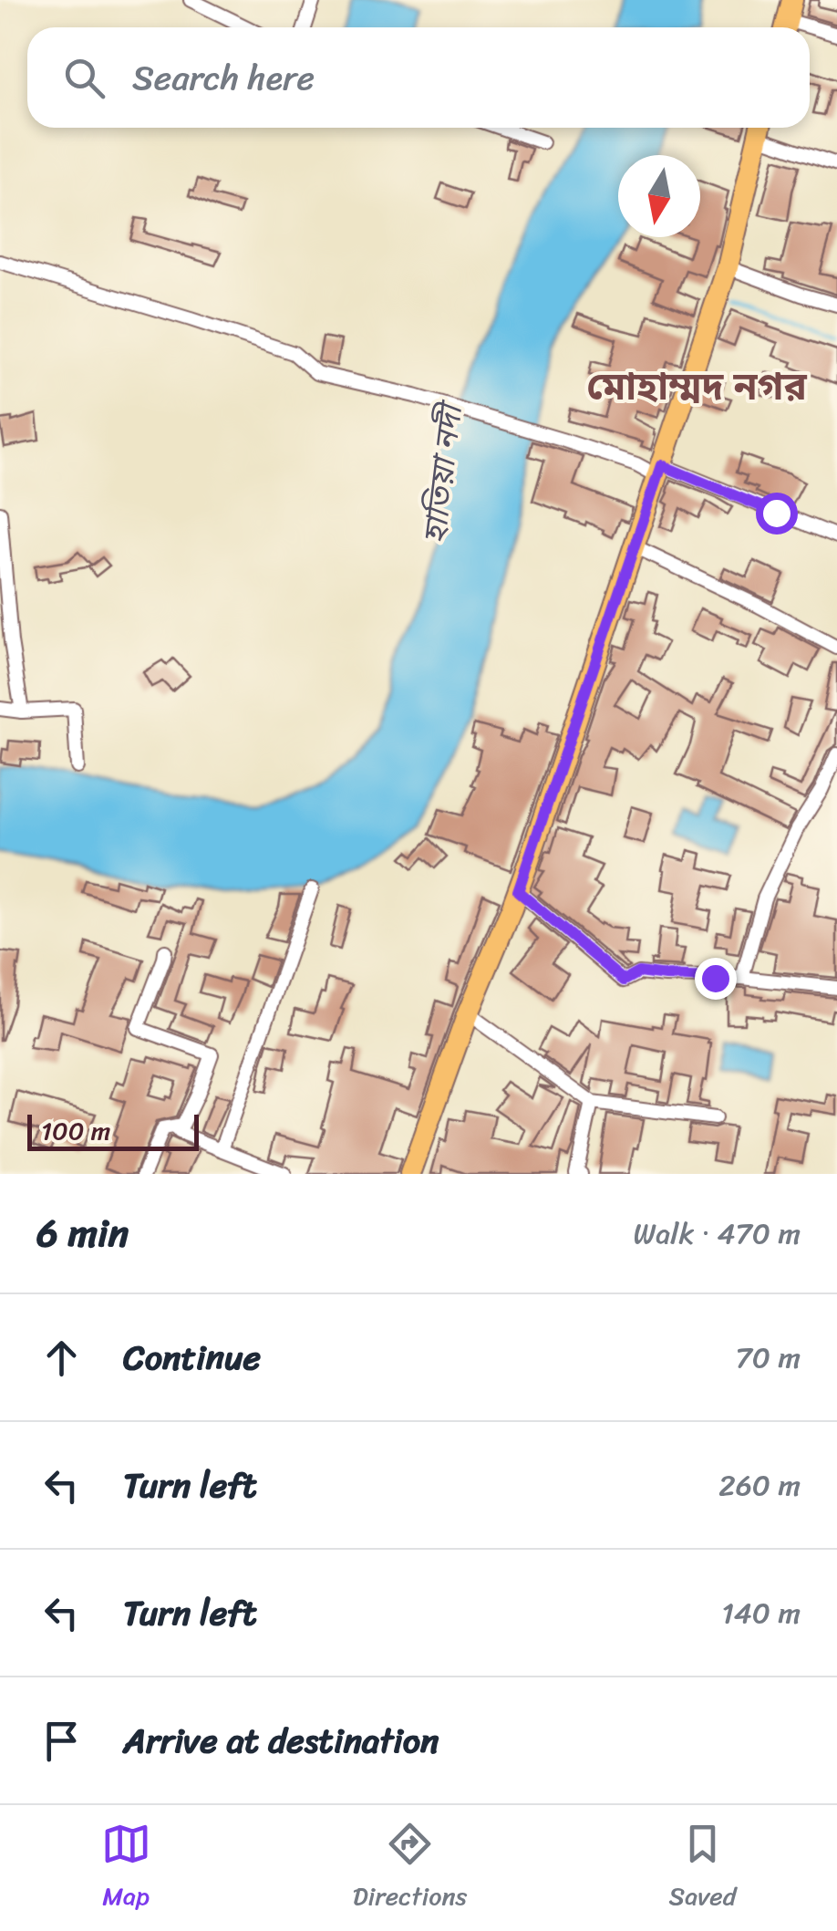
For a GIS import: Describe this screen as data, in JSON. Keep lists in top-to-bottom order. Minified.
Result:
{"districts":["মোহাম্মদ নগর"],"water":["হাতিয়া নদী"],"scale_bar":"100 m","north":"bottom","page":{"search":"Search here","scale":"100 m","heading":["6 min","Walk · 470 m"],"list":[["Continue","70 m"],["Turn left","260 m"],["Turn left","140 m"],"Arrive at destination"],"nav":["Map","Directions","Saved"]}}
